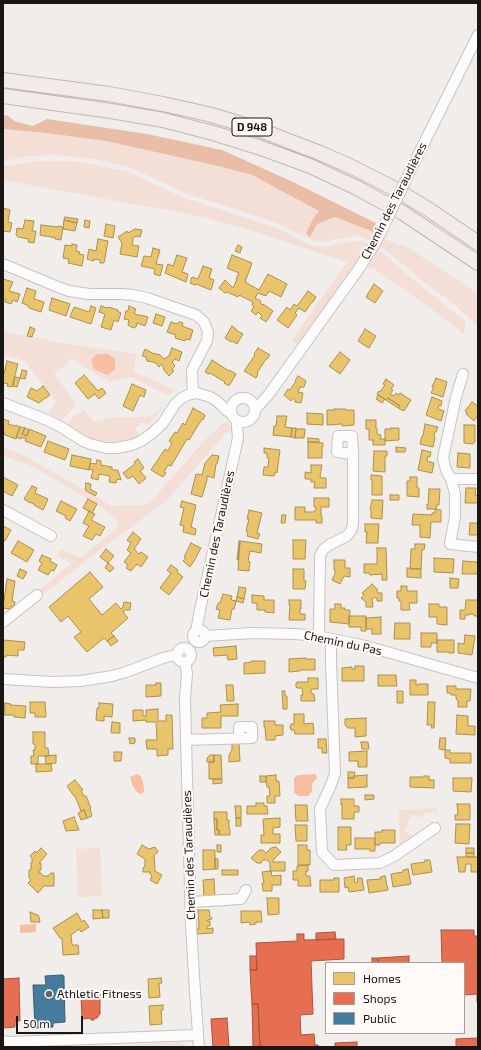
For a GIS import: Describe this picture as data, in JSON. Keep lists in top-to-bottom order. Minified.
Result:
{"streets":{"highway":["D 948"],"street":["Chemin des Taraudières","Chemin du Pas"]},"crossings":[["Chemin des Taraudières","Chemin du Pas"]],"places":["Athletic Fitness"],"legend":["Homes","Shops","Public"],"scale_bar":"50 m"}
